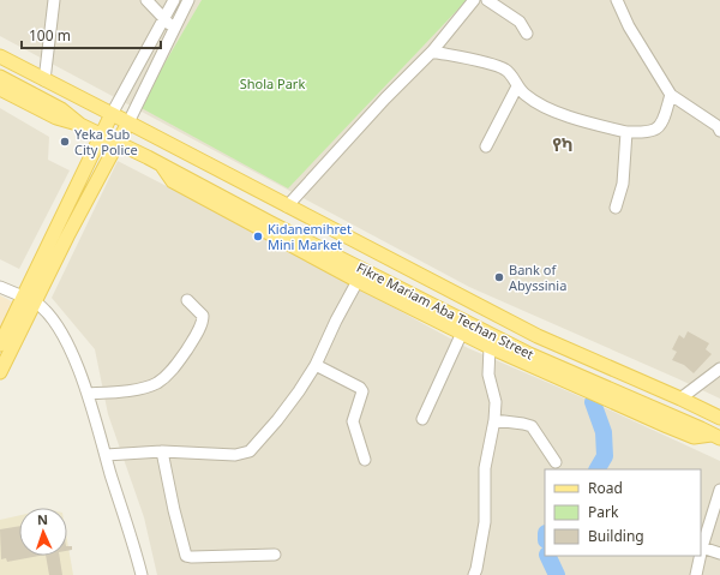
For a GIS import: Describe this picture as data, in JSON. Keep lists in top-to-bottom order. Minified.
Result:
{"streets":{"main road":["Fikre Mariam Aba Techan Street"]},"districts":["የካ"],"parks":["Shola Park"],"places":["Yeka Sub City Police","Kidanemihret Mini Market","Bank of Abyssinia"],"legend":["Road","Park","Building"],"scale_bar":"100 m","north":"top"}
